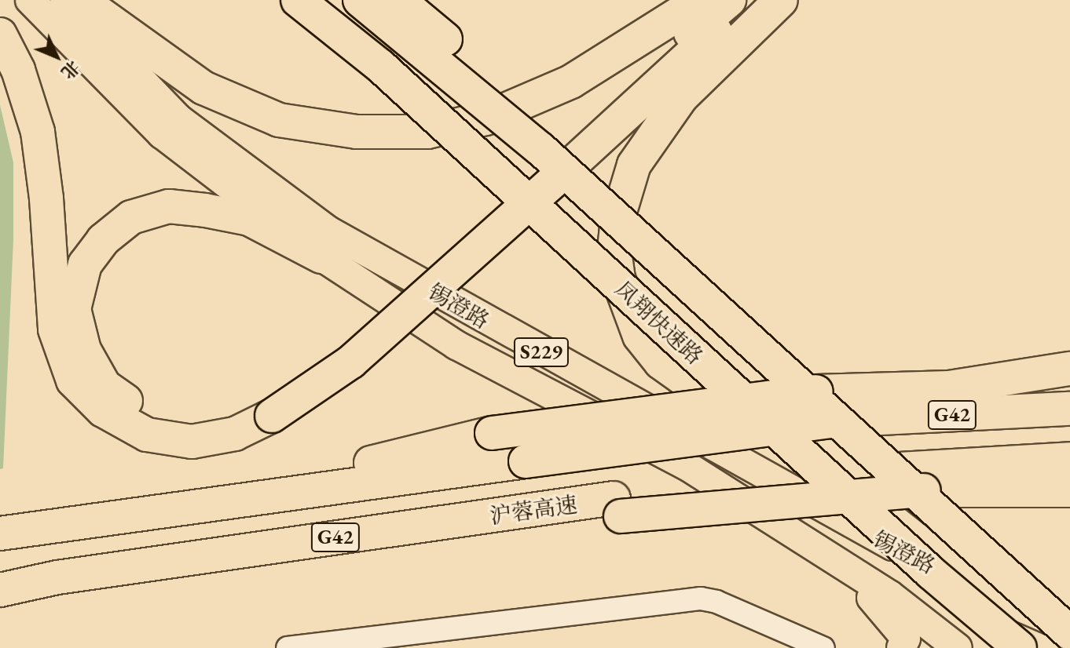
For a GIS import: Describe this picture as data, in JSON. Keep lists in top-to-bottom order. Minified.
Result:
{"streets":{"highway":["凤翔快速路","G42","沪蓉高速"],"main road":["锡澄路","S229"]},"north":"bottom right"}
